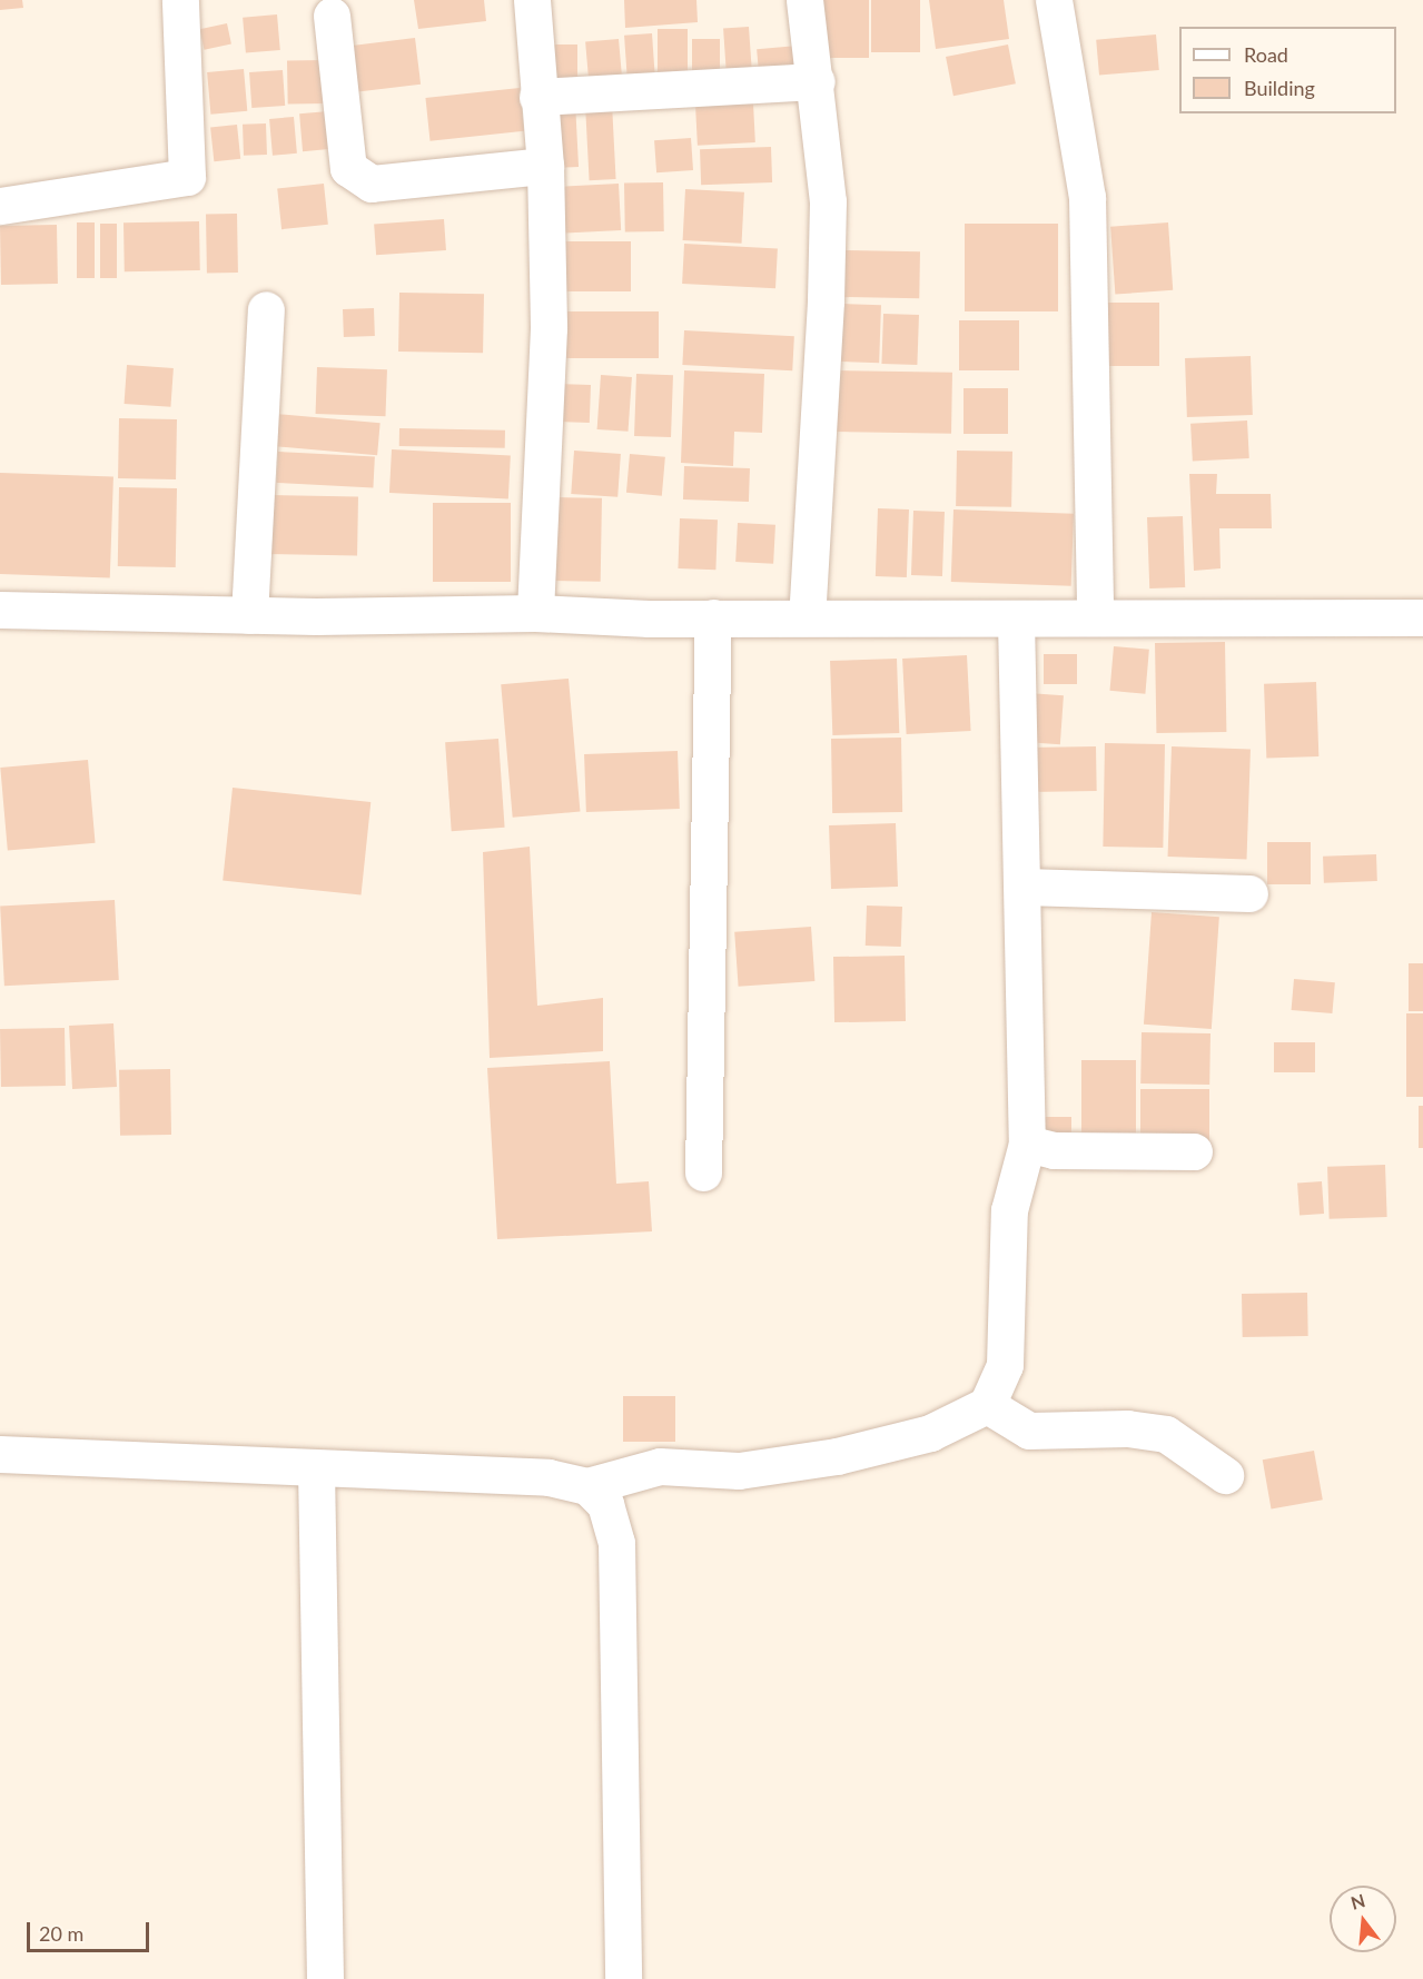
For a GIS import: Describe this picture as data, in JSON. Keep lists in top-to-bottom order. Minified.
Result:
{"legend":["Road","Building"],"scale_bar":"20 m","north":"top"}
